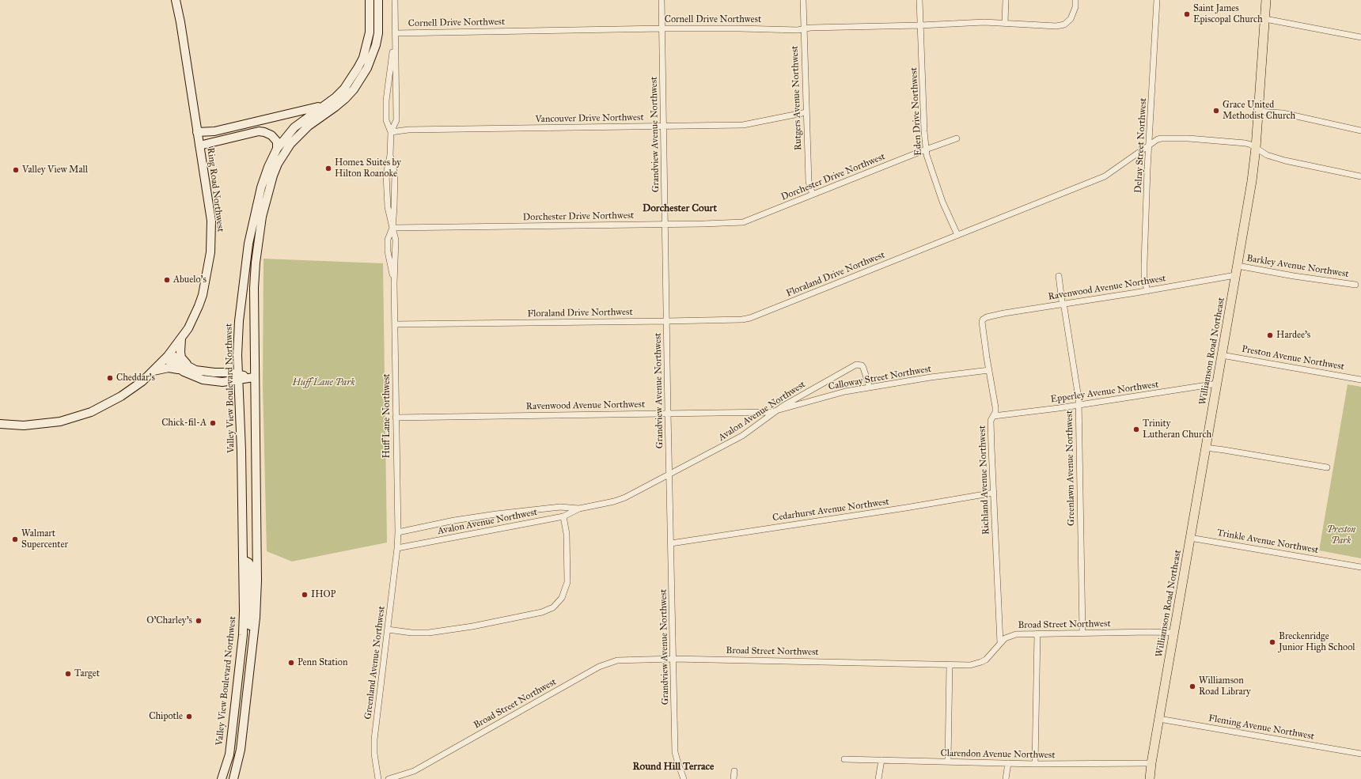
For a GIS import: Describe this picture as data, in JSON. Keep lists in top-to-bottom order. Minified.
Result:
{"streets":{"main road":["Ring Road Northwest","Williamson Road Northeast","Valley View Boulevard Northwest"],"street":["Cornell Drive Northwest","Rutgers Avenue Northwest","Eden Drive Northwest","Vancouver Drive Northwest","Grandview Avenue Northwest","Delray Street Northwest","Dorchester Drive Northwest","Barkley Avenue Northwest","Floraland Drive Northwest","Ravenwood Avenue Northwest","Preston Avenue Northwest","Calloway Street Northwest","Epperley Avenue Northwest","Avalon Avenue Northwest","Huff Lane Northwest","Greenlawn Avenue Northwest","Richland Avenue Northwest","Cedarhurst Avenue Northwest","Trinkle Avenue Northwest","Broad Street Northwest","Greenland Avenue Northwest","Fleming Avenue Northwest","Clarendon Avenue Northwest"]},"crossings":[["Cornell Drive Northwest","Rutgers Avenue Northwest"],["Cornell Drive Northwest","Eden Drive Northwest"],["Cornell Drive Northwest","Grandview Avenue Northwest"],["Cornell Drive Northwest","Huff Lane Northwest"],["Rutgers Avenue Northwest","Vancouver Drive Northwest"],["Rutgers Avenue Northwest","Dorchester Drive Northwest"],["Eden Drive Northwest","Dorchester Drive Northwest"],["Eden Drive Northwest","Floraland Drive Northwest"],["Vancouver Drive Northwest","Grandview Avenue Northwest"],["Vancouver Drive Northwest","Huff Lane Northwest"],["Grandview Avenue Northwest","Dorchester Drive Northwest"],["Grandview Avenue Northwest","Floraland Drive Northwest"],["Grandview Avenue Northwest","Ravenwood Avenue Northwest"],["Grandview Avenue Northwest","Avalon Avenue Northwest"],["Grandview Avenue Northwest","Cedarhurst Avenue Northwest"],["Grandview Avenue Northwest","Broad Street Northwest"],["Delray Street Northwest","Floraland Drive Northwest"],["Delray Street Northwest","Ravenwood Avenue Northwest"],["Dorchester Drive Northwest","Huff Lane Northwest"],["Barkley Avenue Northwest","Williamson Road Northeast"],["Floraland Drive Northwest","Williamson Road Northeast"],["Floraland Drive Northwest","Huff Lane Northwest"],["Ravenwood Avenue Northwest","Williamson Road Northeast"],["Ravenwood Avenue Northwest","Calloway Street Northwest"],["Ravenwood Avenue Northwest","Avalon Avenue Northwest"],["Ravenwood Avenue Northwest","Huff Lane Northwest"],["Ravenwood Avenue Northwest","Greenlawn Avenue Northwest"],["Ravenwood Avenue Northwest","Richland Avenue Northwest"],["Williamson Road Northeast","Preston Avenue Northwest"],["Williamson Road Northeast","Epperley Avenue Northwest"],["Williamson Road Northeast","Trinkle Avenue Northwest"],["Williamson Road Northeast","Broad Street Northwest"],["Williamson Road Northeast","Fleming Avenue Northwest"],["Williamson Road Northeast","Clarendon Avenue Northwest"],["Calloway Street Northwest","Avalon Avenue Northwest"],["Calloway Street Northwest","Richland Avenue Northwest"],["Epperley Avenue Northwest","Greenlawn Avenue Northwest"],["Epperley Avenue Northwest","Richland Avenue Northwest"],["Avalon Avenue Northwest","Huff Lane Northwest"],["Avalon Avenue Northwest","Greenland Avenue Northwest"],["Huff Lane Northwest","Greenland Avenue Northwest"],["Greenlawn Avenue Northwest","Broad Street Northwest"],["Richland Avenue Northwest","Cedarhurst Avenue Northwest"],["Richland Avenue Northwest","Broad Street Northwest"]],"districts":["Dorchester Court","Round Hill Terrace"],"parks":["Huff Lane Park","Preston Park"],"places":["Saint James Episcopal Church","Grace United Methodist Church","Home2 Suites by Hilton Roanoke","Valley View Mall","Abuelo's","Hardee's","Cheddar's","Chick-fil-A","Trinity Lutheran Church","Walmart Supercenter","IHOP","O'Charley's","Breckenridge Junior High School","Penn Station","Target","Williamson Road Library","Chipotle"]}
